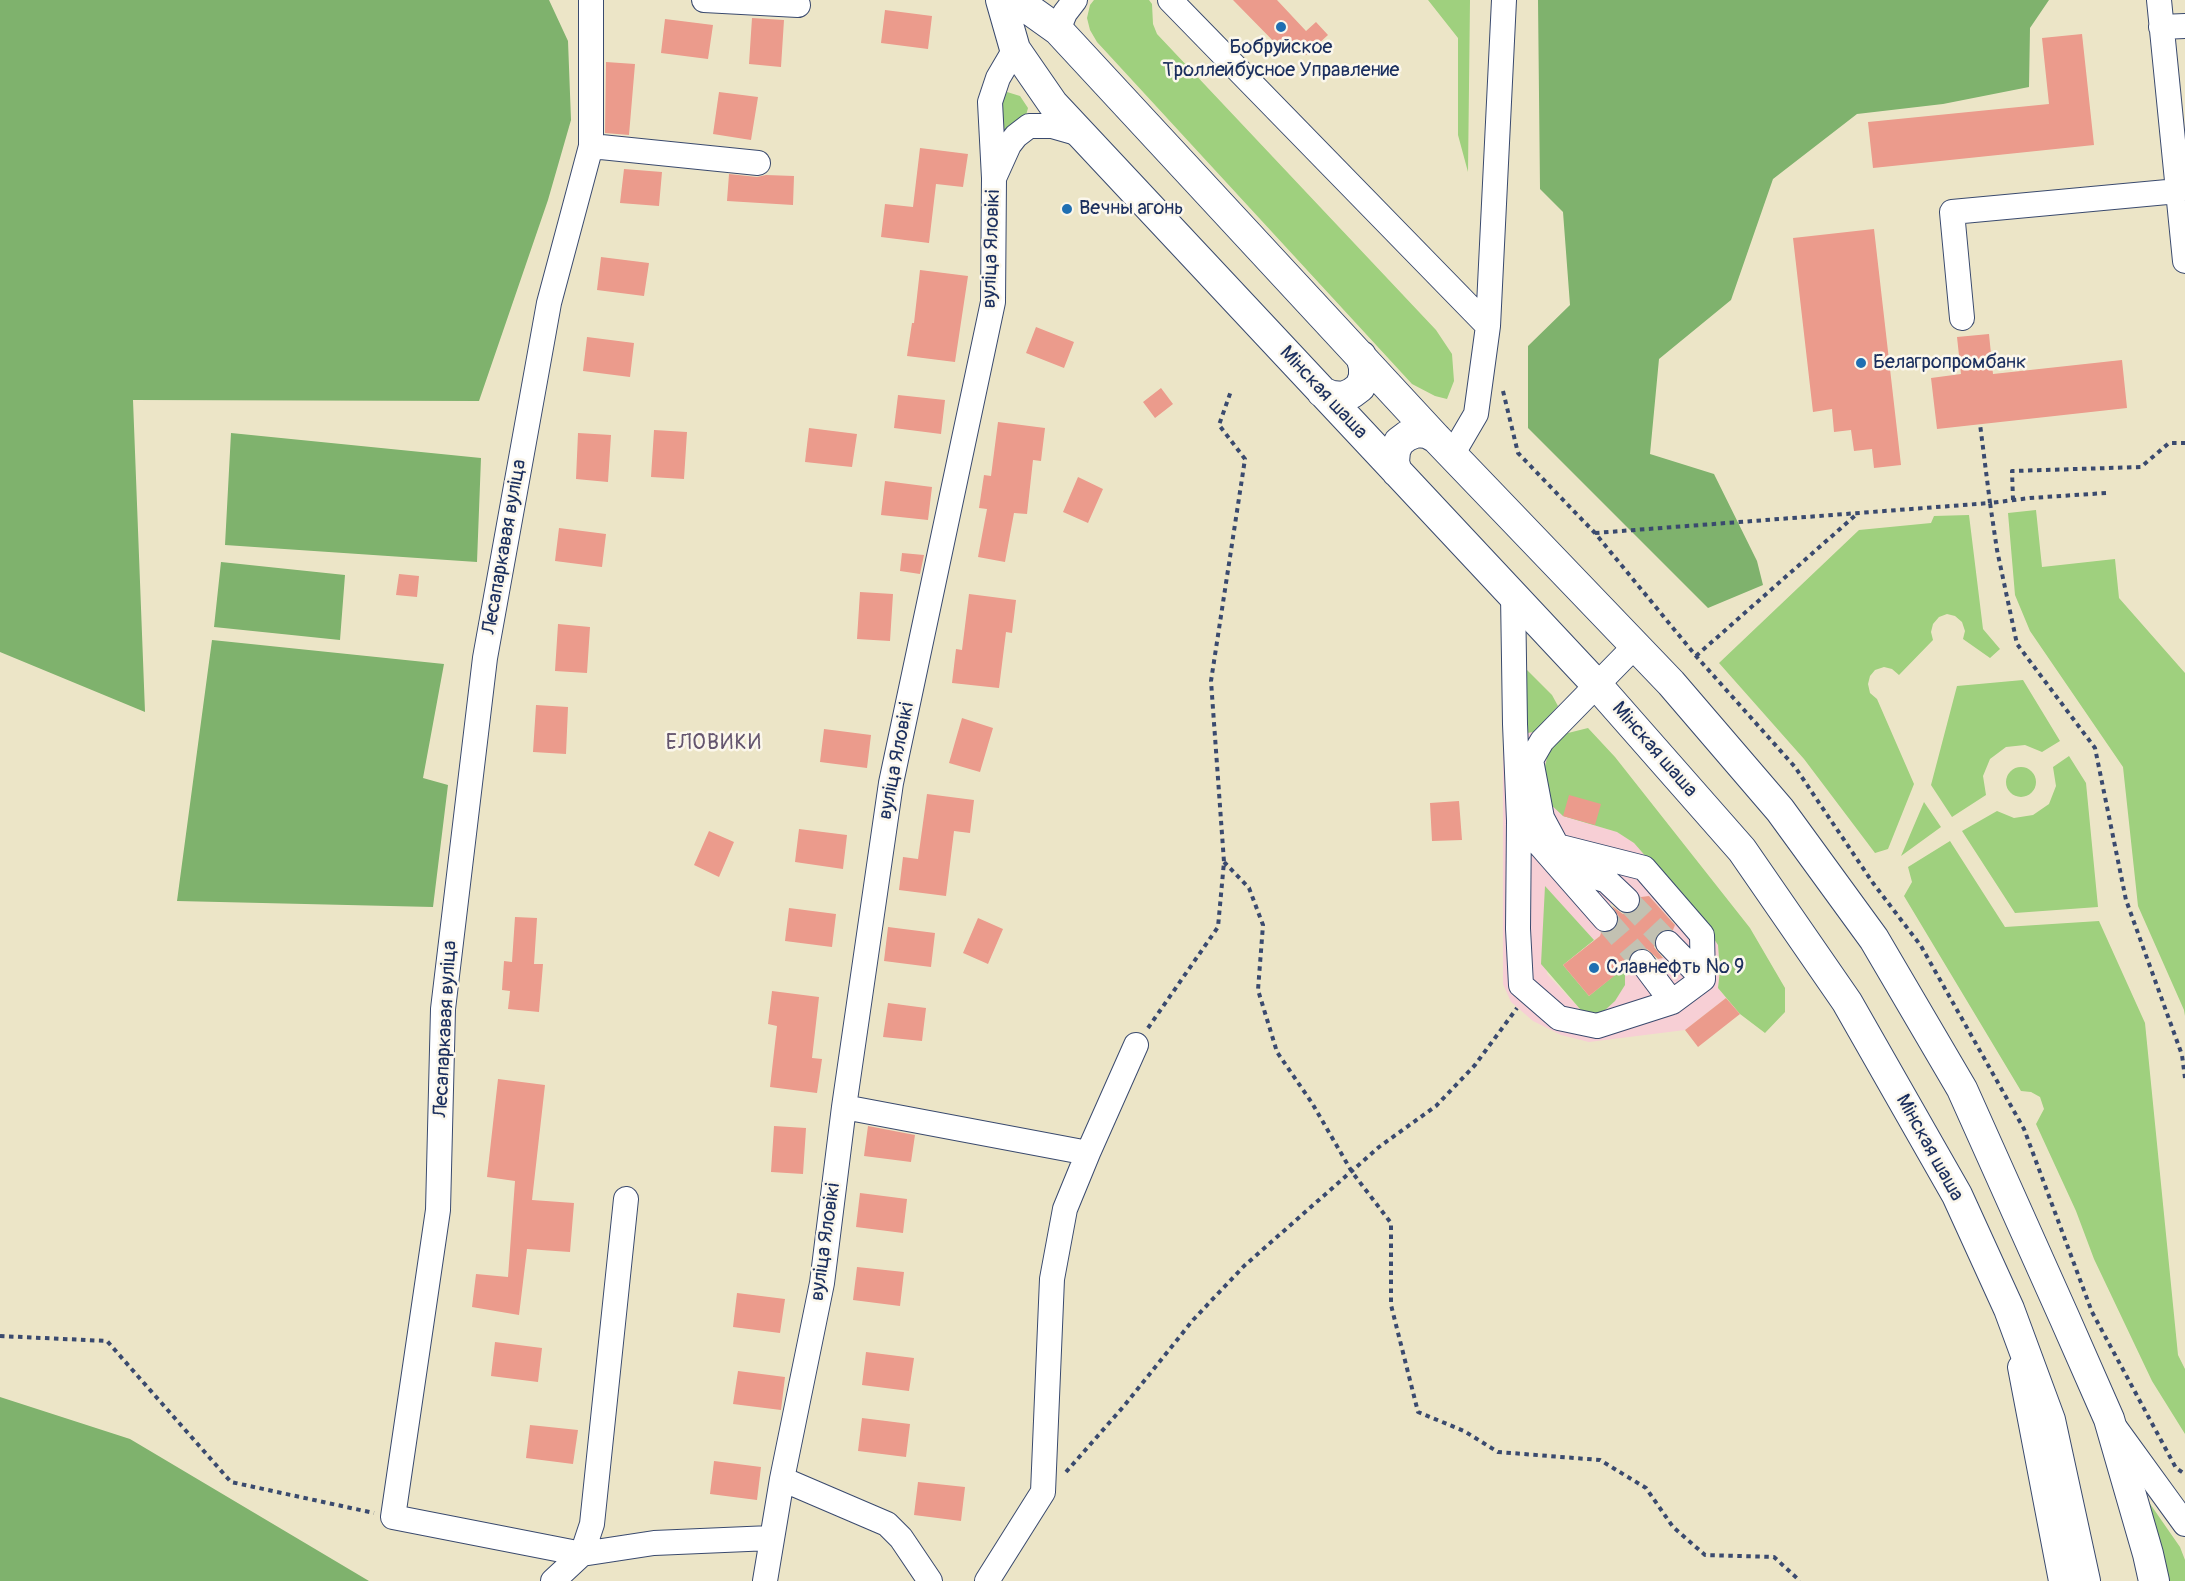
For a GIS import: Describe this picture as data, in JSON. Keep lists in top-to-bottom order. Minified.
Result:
{"streets":{"main road":["Мінская шаша"],"street":["вуліца Яловікі","Лесапаркавая вуліца"]},"crossings":[["вуліца Яловікі","Мінская шаша"]],"districts":["ЕЛОВИКИ"],"places":["Бобруйское Троллейбусное Управление","Вечны агонь","Белагропромбанк","Славнефть № 9"]}
